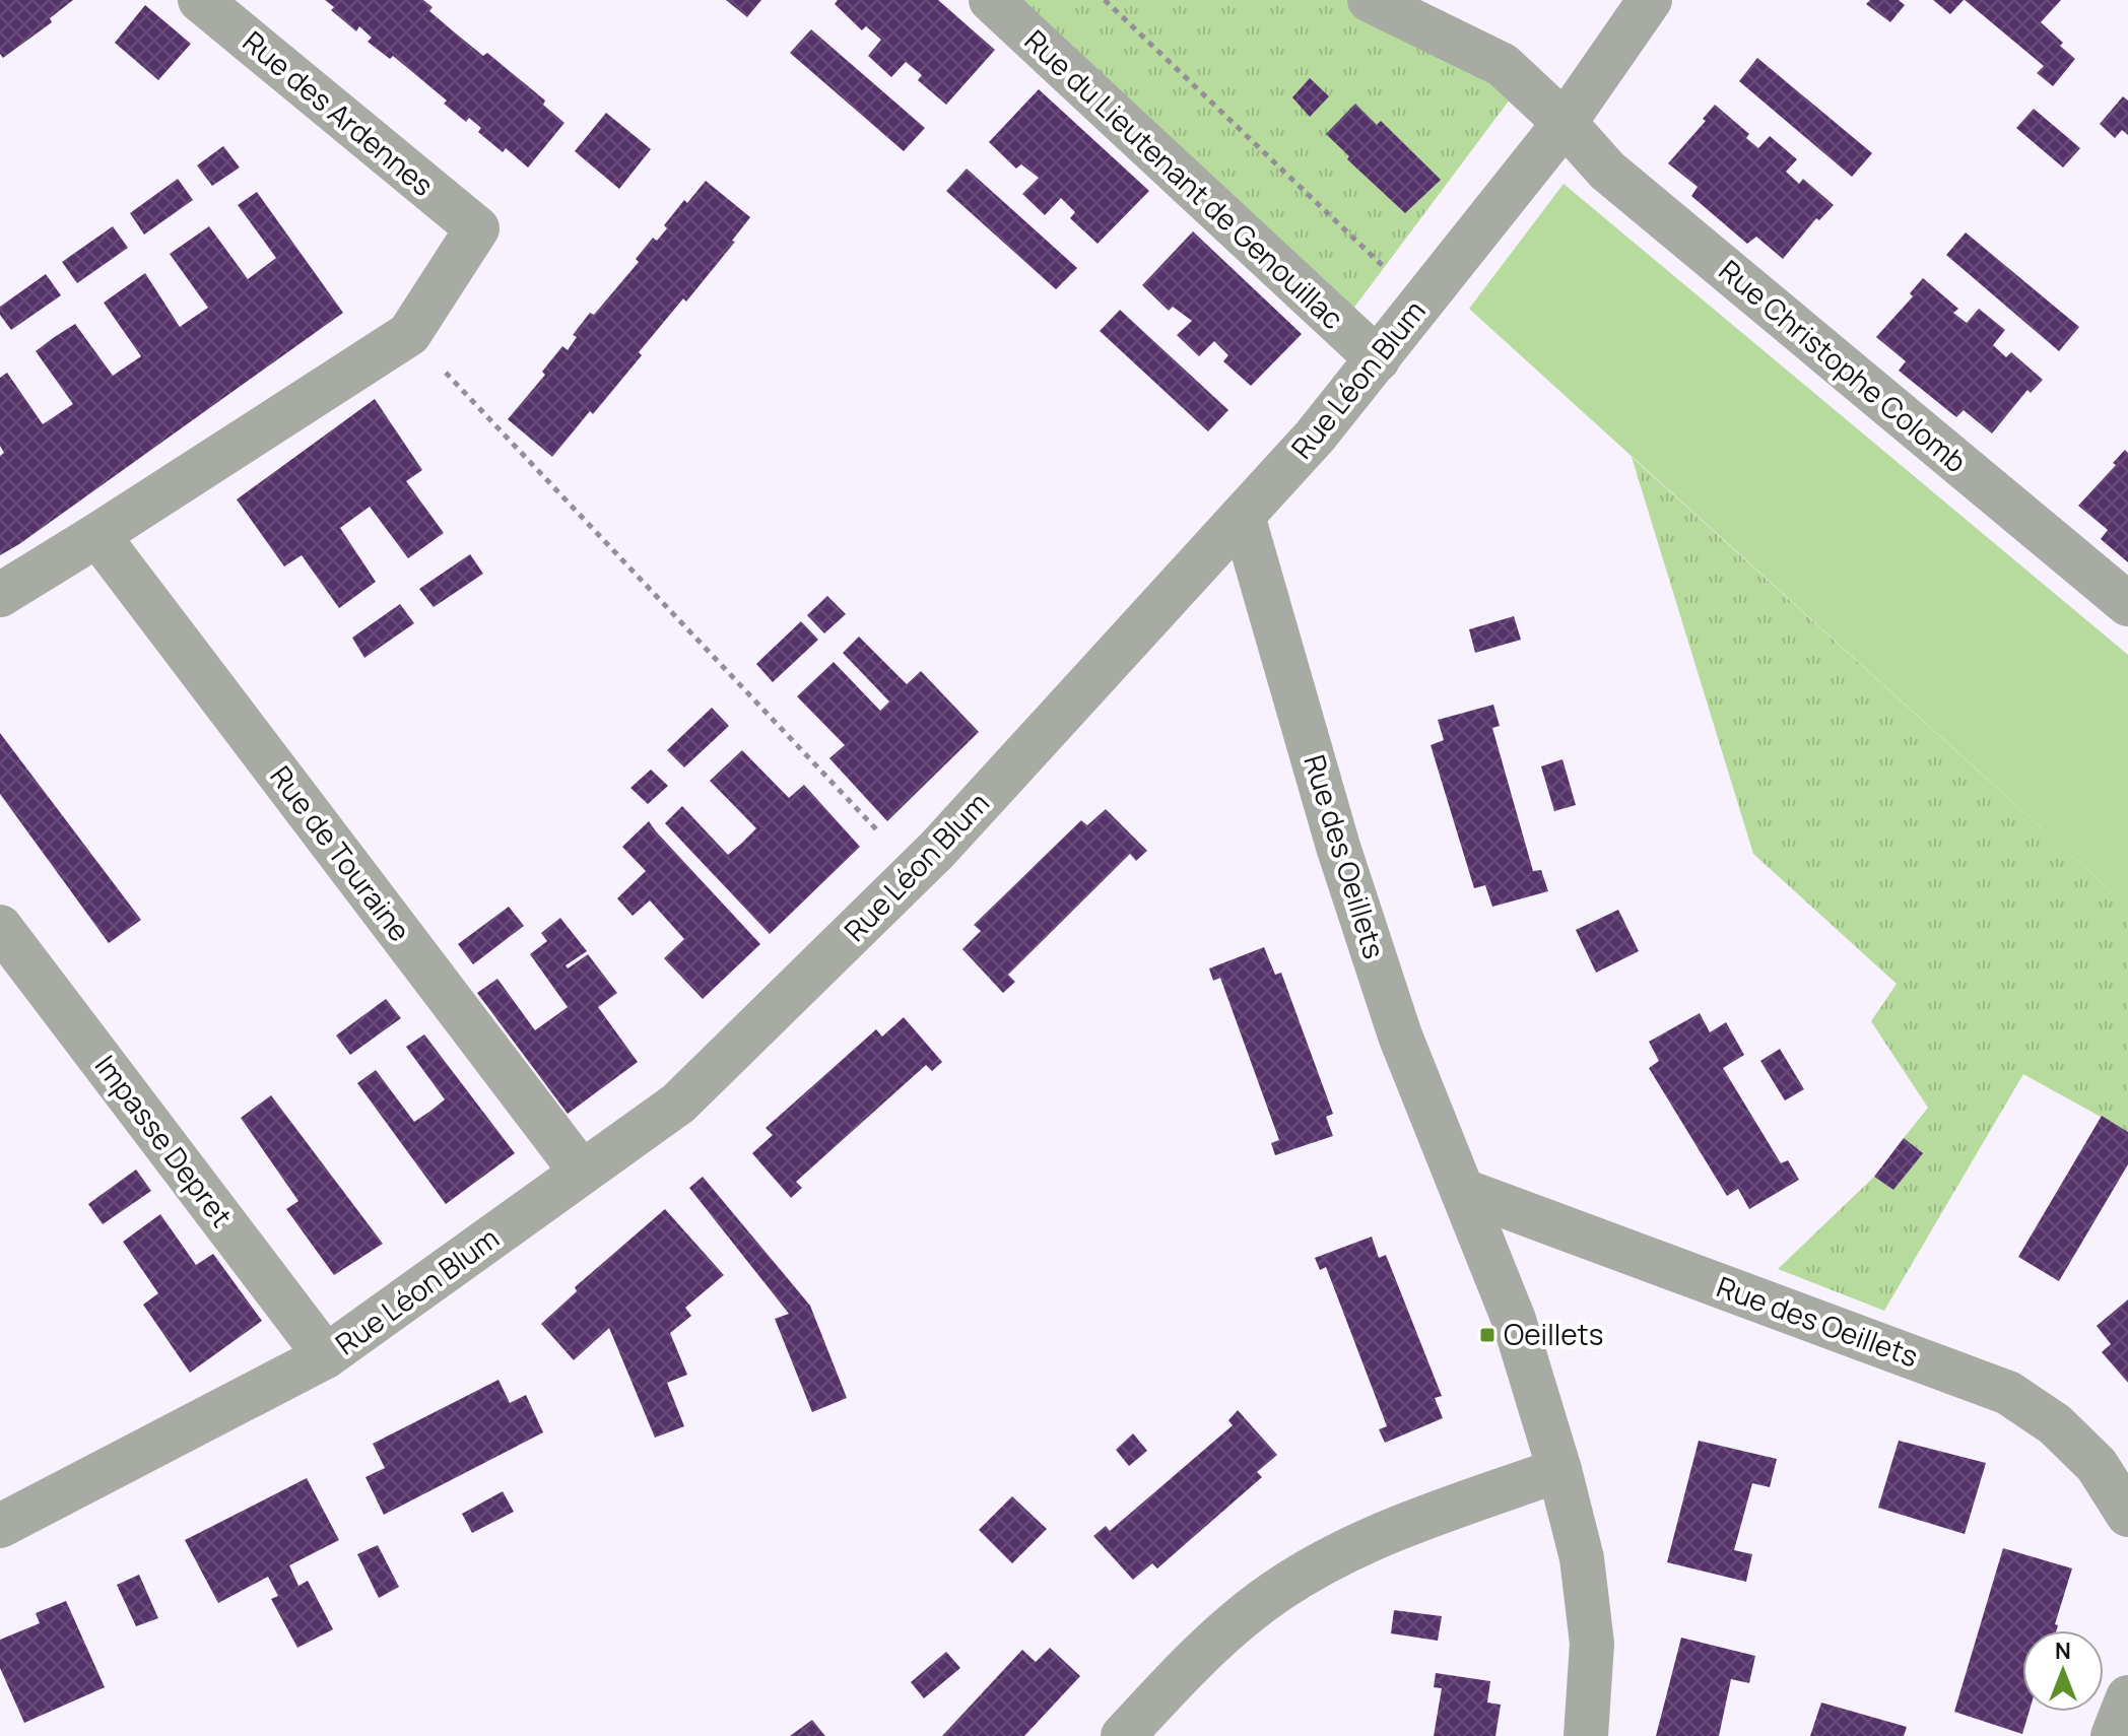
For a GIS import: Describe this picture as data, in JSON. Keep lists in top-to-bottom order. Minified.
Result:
{"streets":{"street":["Rue des Ardennes","Rue du Lieutenant de Genouillac","Rue Christophe Colomb","Rue Léon Blum","Rue de Touraine","Rue des Oeillets","Impasse Depret"]},"crossings":[["Rue du Lieutenant de Genouillac","Rue Léon Blum"],["Rue Christophe Colomb","Rue Léon Blum"],["Rue Léon Blum","Rue de Touraine"],["Rue Léon Blum","Rue des Oeillets"],["Rue Léon Blum","Impasse Depret"]],"places":{"transit":["Oeillets"]},"north":"top"}
